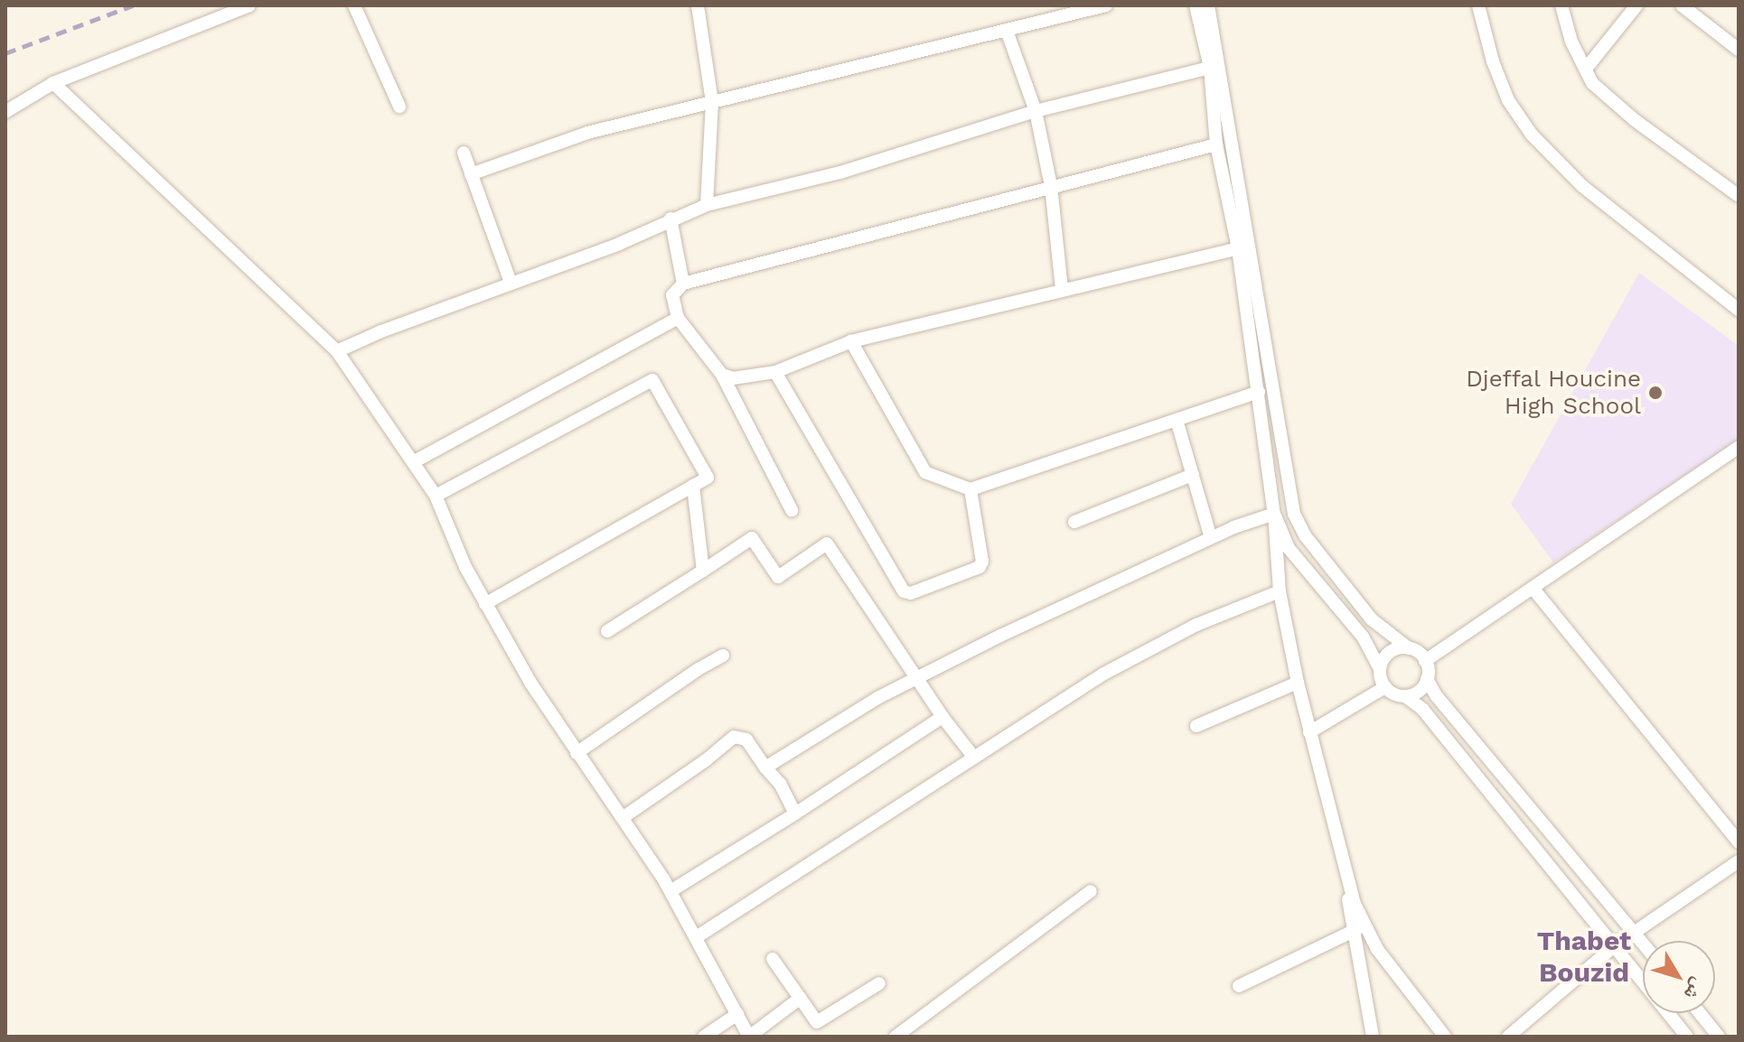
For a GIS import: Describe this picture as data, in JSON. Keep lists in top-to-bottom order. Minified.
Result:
{"districts":["Thabet Bouzid"],"places":["Djeffal Houcine High School"],"north":"bottom right"}
